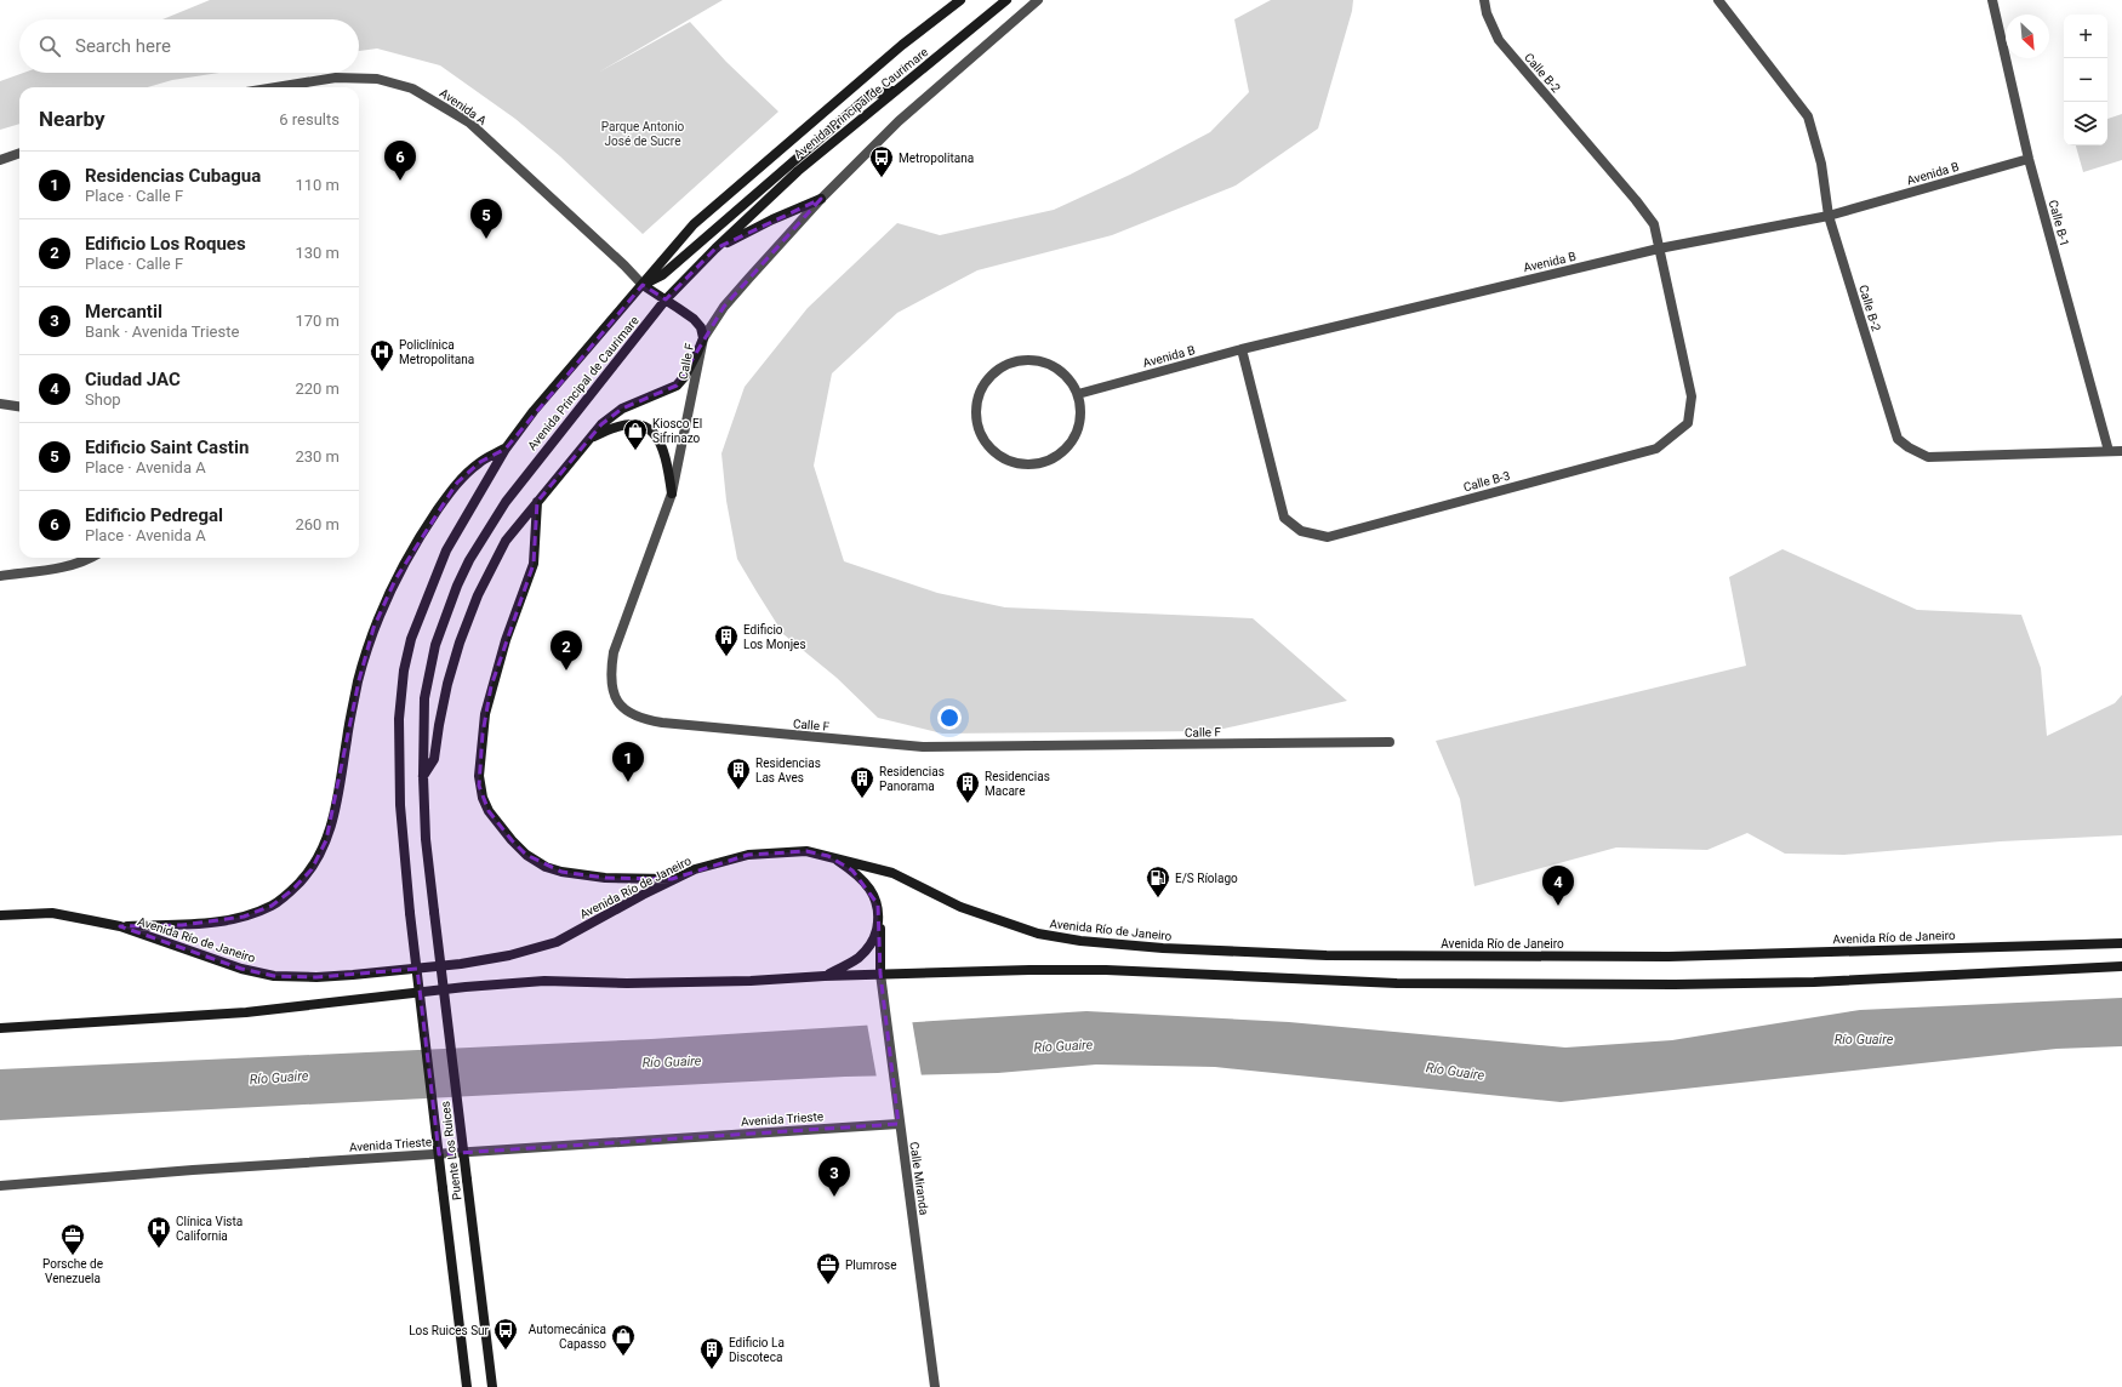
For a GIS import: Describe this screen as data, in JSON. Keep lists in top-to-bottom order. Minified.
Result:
{"streets":{"main road":["Avenida Principal de Caurimare","Avenida Río de Janeiro","Puente Los Ruices"],"street":["Calle B-2","Avenida A","Avenida B","Calle B-1","Calle F","Calle B-3","Avenida Trieste","Calle Miranda"]},"crossings":[["Calle B-2","Avenida B"],["Calle B-2","Calle B-1"],["Calle B-2","Calle B-3"],["Avenida Principal de Caurimare","Avenida A"],["Avenida Principal de Caurimare","Puente Los Ruices"],["Avenida B","Calle B-1"],["Avenida B","Calle B-3"],["Avenida Trieste","Calle Miranda"]],"water":["Río Guaire"],"parks":["Parque Antonio José de Sucre"],"places":{"bus stop":["Metropolitana","Los Ruices Sur"],"hospital":["Policlínica Metropolitana","Clínica Vista California"],"shop":["Kiosco El Sifrinazo","Automecánica Capasso"],"building":["Edificio Los Monjes","Residencias Las Aves","Residencias Panorama","Residencias Macare","Edificio La Discoteca"],"fuel station":["E/S Ríolago"],"office":["Porsche de Venezuela","Plumrose"]},"north":"bottom right","page":{"map_buttons":["+","−"],"search":"Search here","heading":["Nearby","6 results"],"pins":["6","5","2","1","4","3"],"list":[{"mark":"1","name":"Residencias Cubagua","note":"Place · Calle F","value":"110 m"},{"mark":"2","name":"Edificio Los Roques","note":"Place · Calle F","value":"130 m"},{"mark":"3","name":"Mercantil","note":"Bank · Avenida Trieste","value":"170 m"},{"mark":"4","name":"Ciudad JAC","note":"Shop","value":"220 m"},{"mark":"5","name":"Edificio Saint Castin","note":"Place · Avenida A","value":"230 m"},{"mark":"6","name":"Edificio Pedregal","note":"Place · Avenida A","value":"260 m"}]}}
